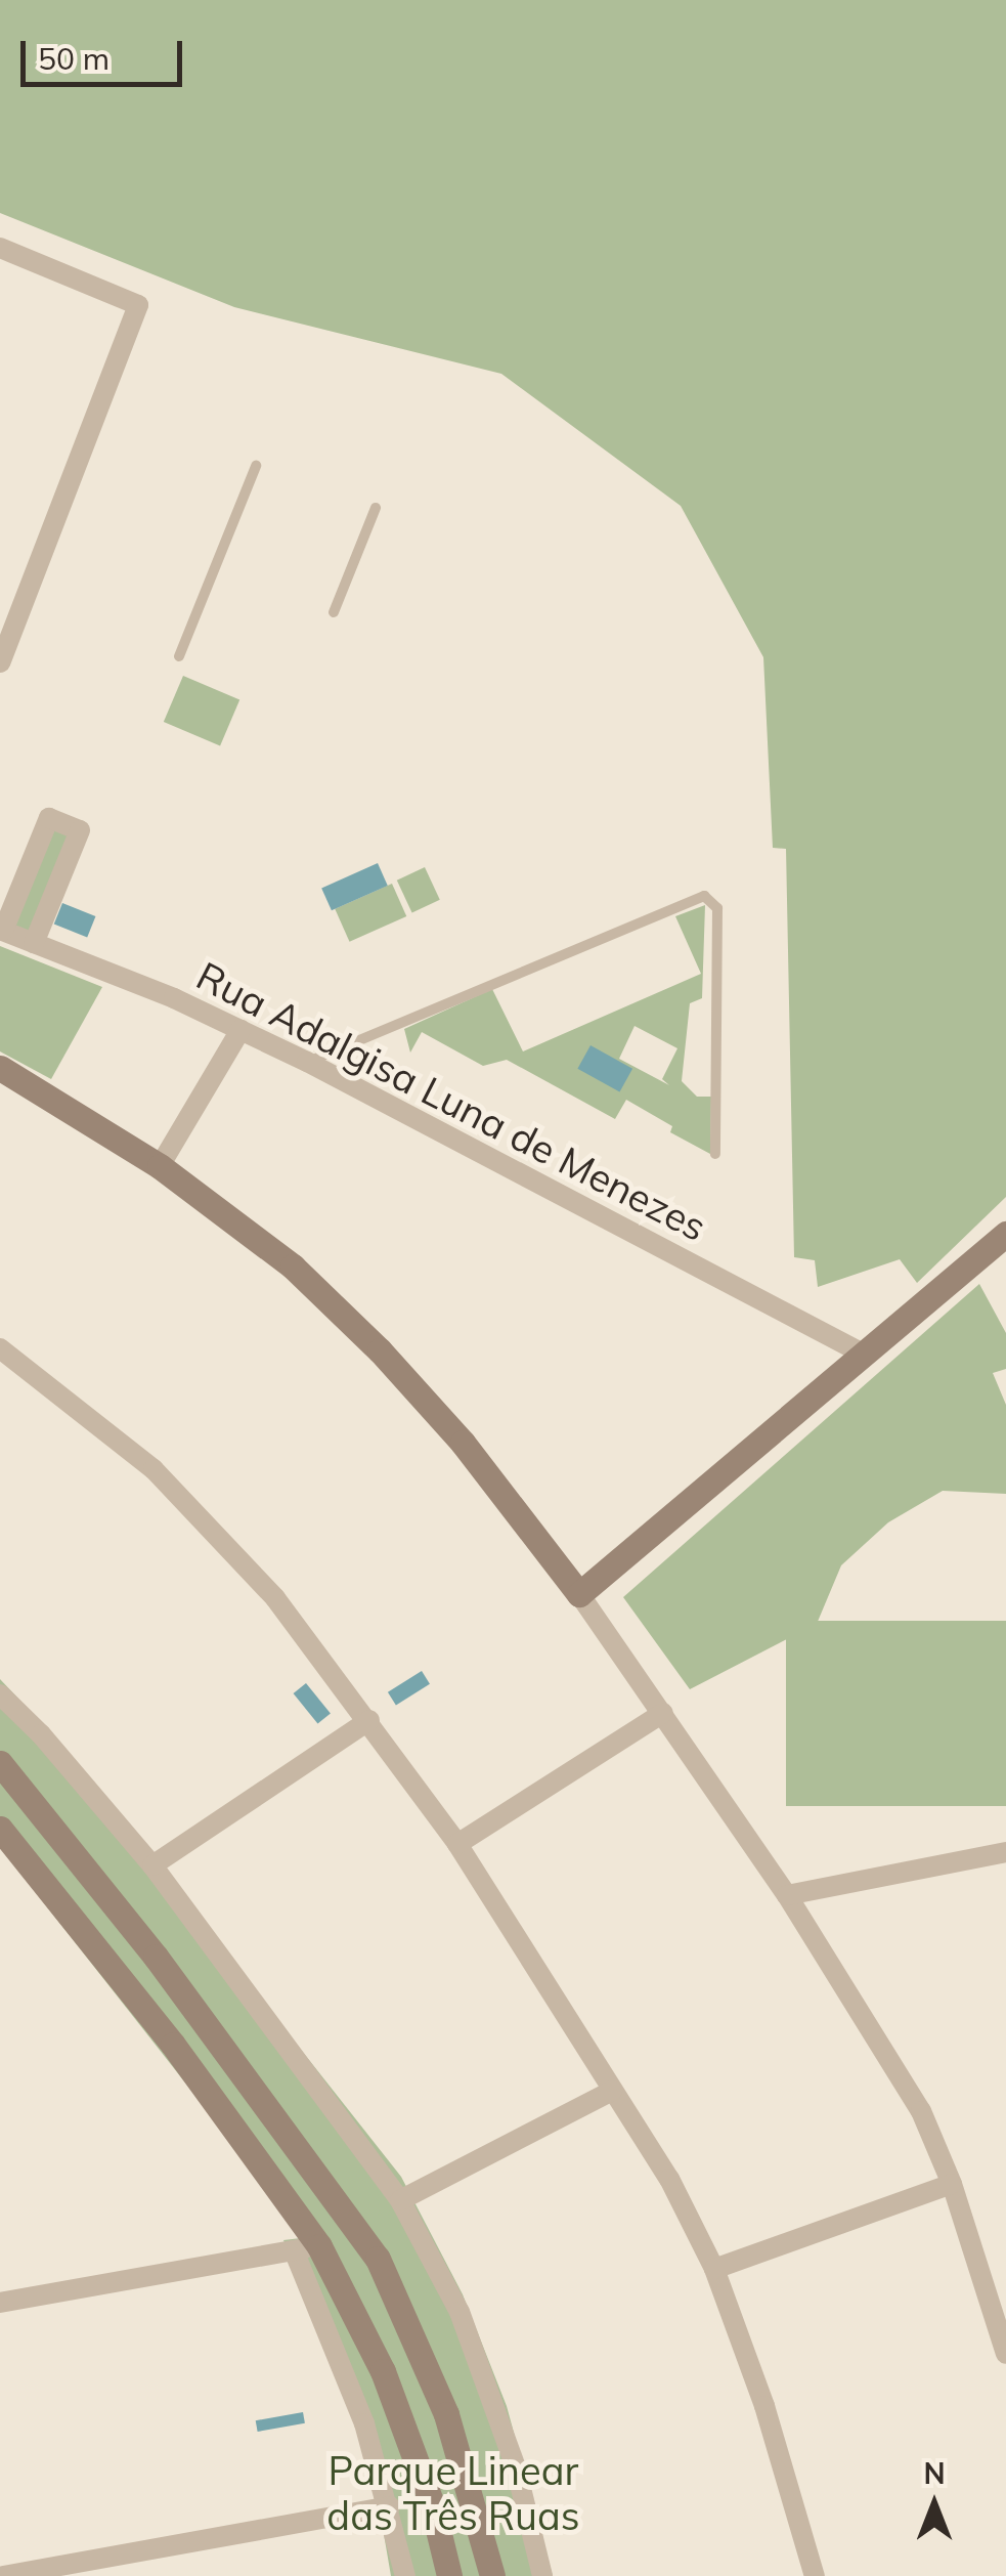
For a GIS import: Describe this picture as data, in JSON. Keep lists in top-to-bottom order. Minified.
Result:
{"streets":{"street":["Rua Adalgisa Luna de Menezes"]},"parks":["Parque Linear das Três Ruas"],"scale_bar":"50 m","north":"top"}
